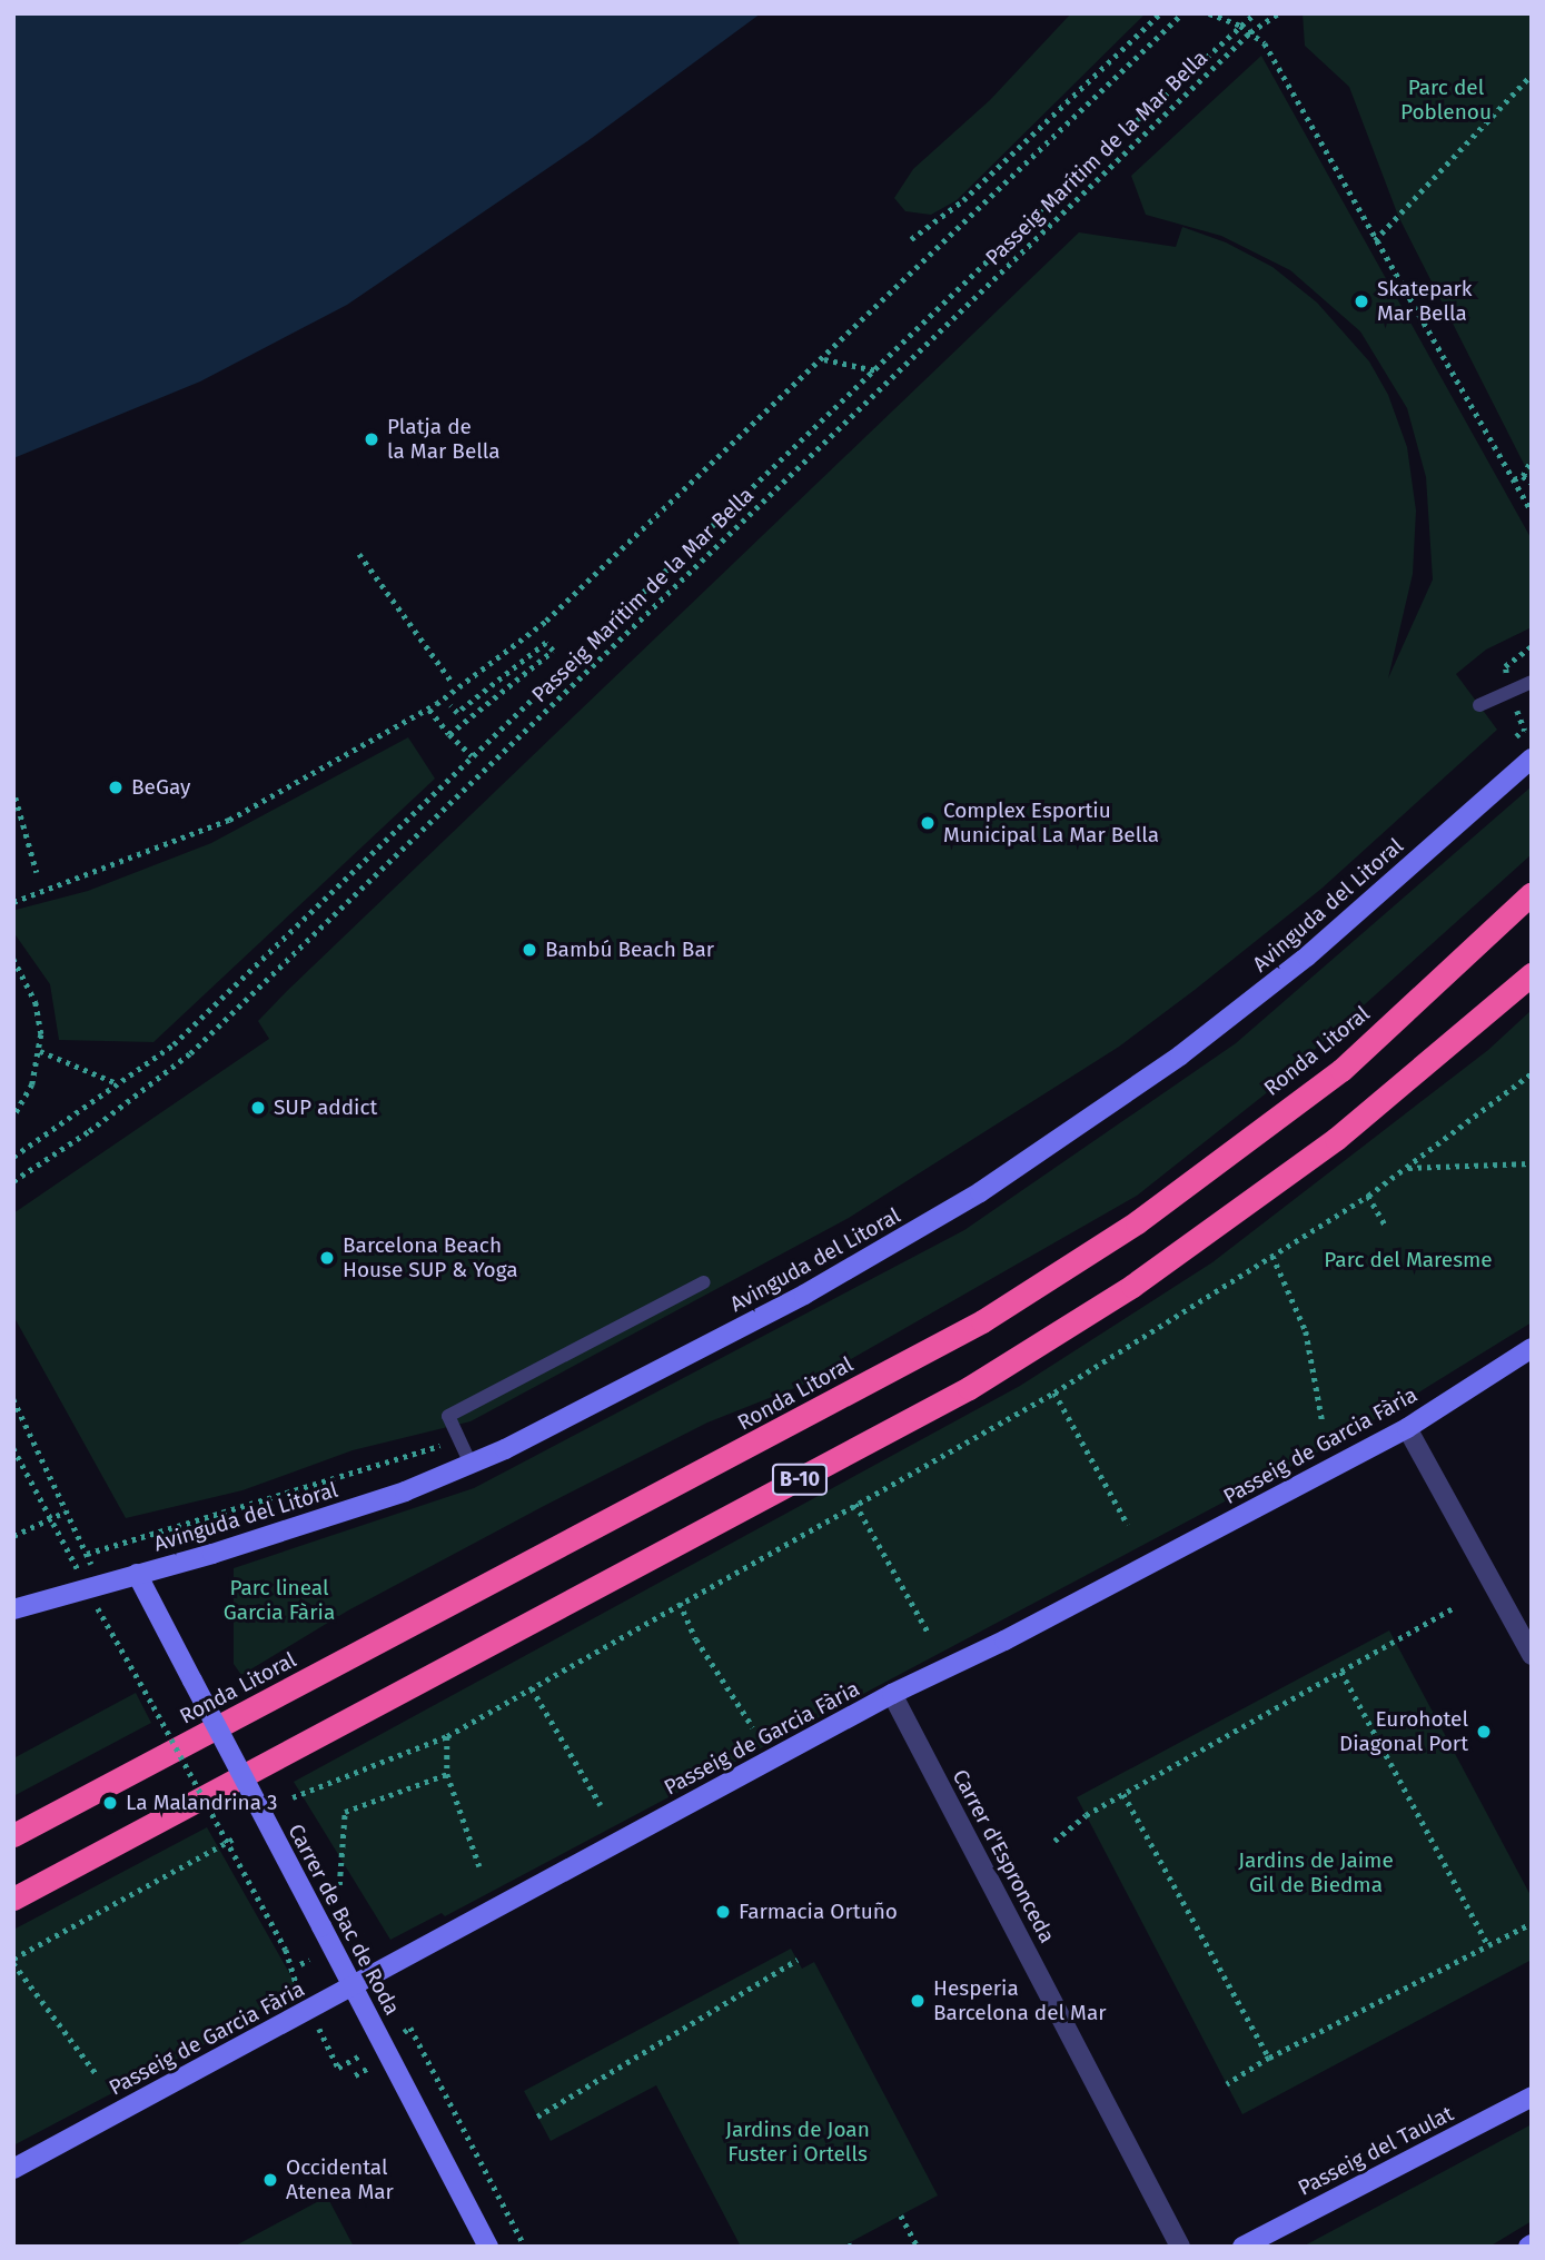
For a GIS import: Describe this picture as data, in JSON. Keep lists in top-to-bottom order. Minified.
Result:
{"streets":{"highway":["Ronda Litoral","B-10"],"main road":["Avinguda del Litoral","Passeig de Garcia Fària","Carrer de Bac de Roda","Passeig del Taulat"],"street":["Carrer d'Espronceda"],"path":["Passeig Marítim de la Mar Bella"]},"crossings":[["Avinguda del Litoral","Carrer de Bac de Roda"],["Passeig de Garcia Fària","Carrer d'Espronceda"],["Passeig de Garcia Fària","Carrer de Bac de Roda"]],"parks":["Parc del Poblenou","Parc del Maresme","Parc lineal Garcia Fària","Jardins de Jaime Gil de Biedma","Jardins de Joan Fuster i Ortells"],"places":["Skatepark Mar Bella","Platja de la Mar Bella","BeGay","Complex Esportiu Municipal La Mar Bella","Bambú Beach Bar","SUP addict","Barcelona Beach House SUP & Yoga","Eurohotel Diagonal Port","La Malandrina 3","Farmacia Ortuño","Hesperia Barcelona del Mar","Occidental Atenea Mar"]}
